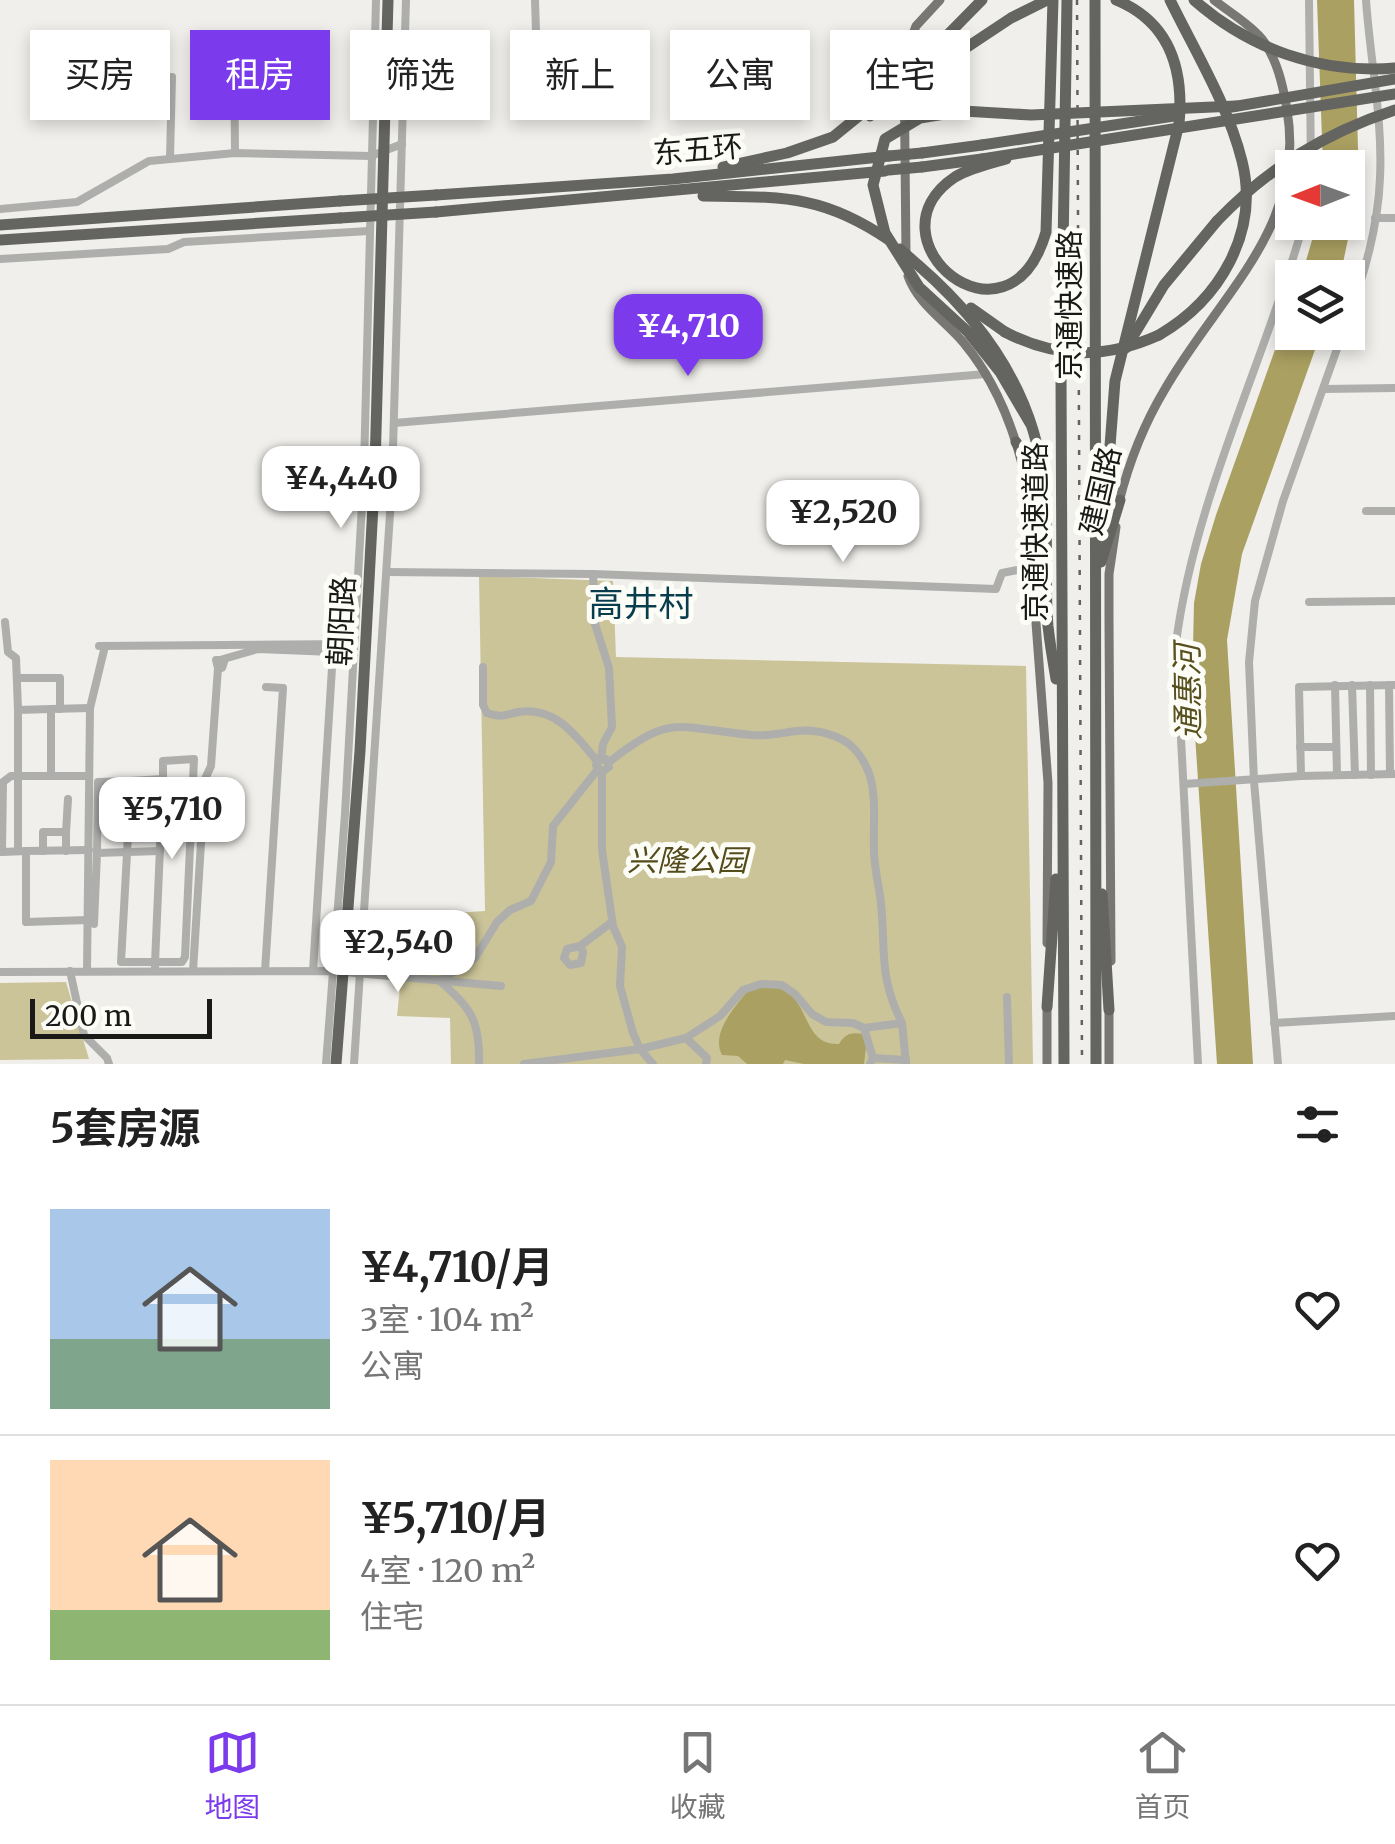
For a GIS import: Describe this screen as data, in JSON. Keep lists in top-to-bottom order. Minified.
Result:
{"streets":{"highway":["东五环","京通快速路","京通快速道路","朝阳路"],"main road":["建国路"]},"crossings":[["京通快速路","京通快速道路"]],"districts":["高井村"],"water":["通惠河"],"parks":["兴隆公园"],"scale_bar":"200 m","north":"left","page":{"chip":["买房","租房","筛选","新上","公寓","住宅"],"price":["¥4,710","¥4,440","¥2,520","¥5,710","¥2,540"],"scale":"200 m","heading":"5套房源","list":[{"name":"¥4,710/月","note":"3室 · 104 m² · 公寓"},{"name":"¥5,710/月","note":"4室 · 120 m² · 住宅"}],"tabs":["地图","收藏","首页"]}}
